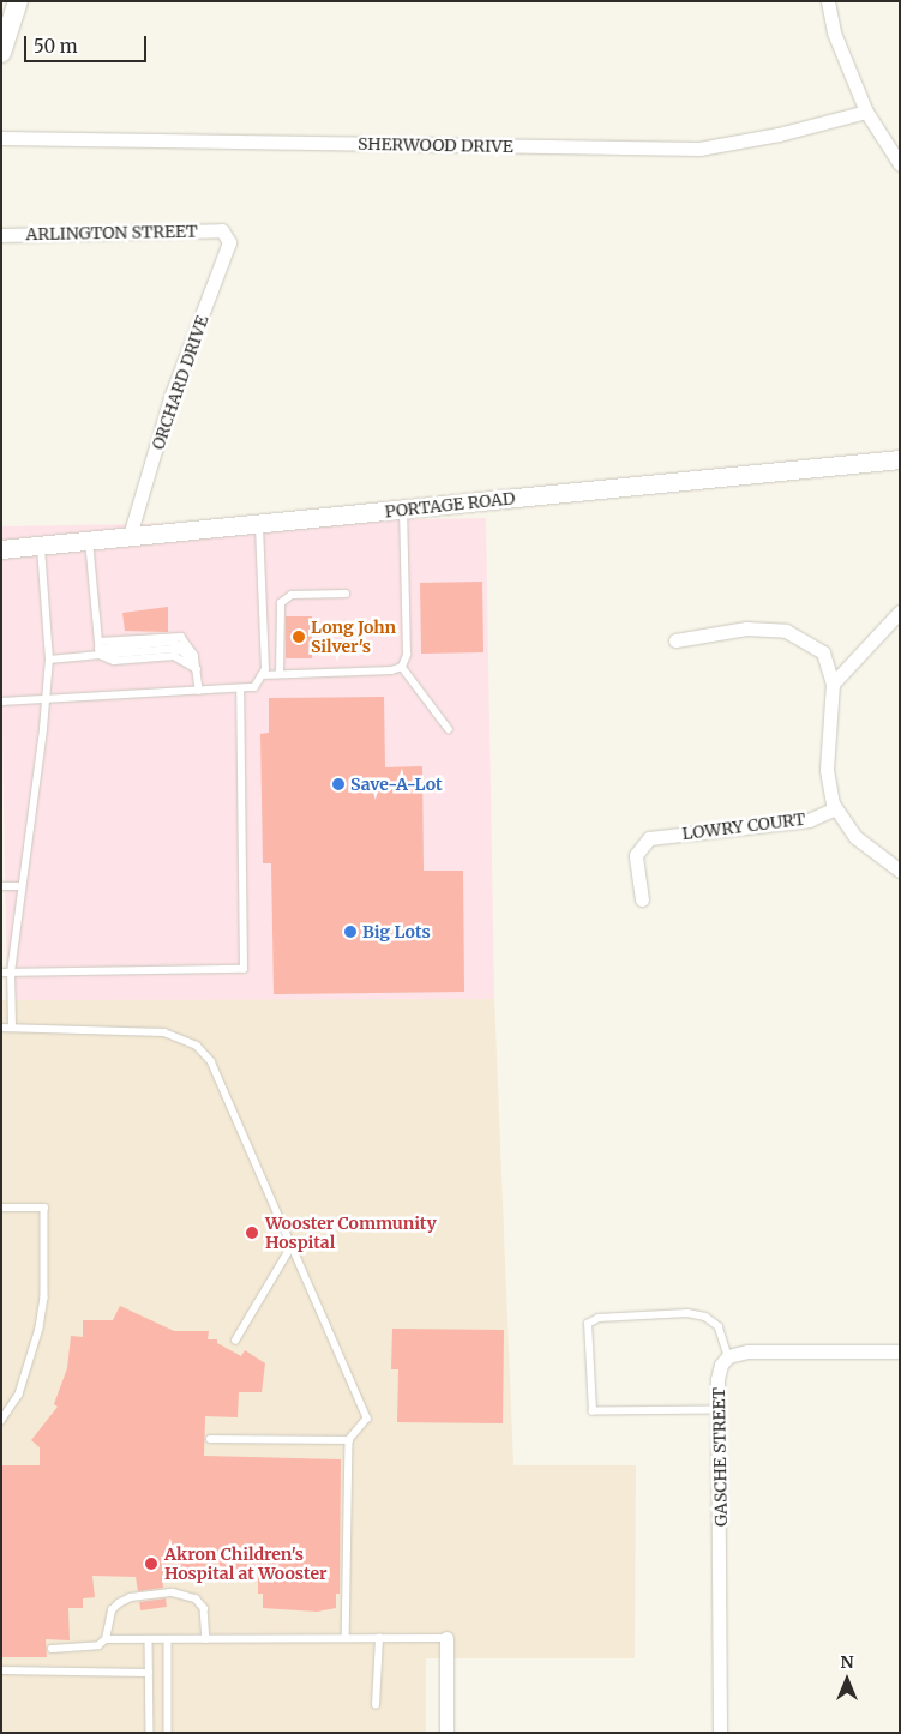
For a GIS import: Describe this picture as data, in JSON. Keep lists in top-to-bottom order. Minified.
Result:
{"streets":{"main road":["PORTAGE ROAD"],"street":["SHERWOOD DRIVE","ARLINGTON STREET","ORCHARD DRIVE","LOWRY COURT","GASCHE STREET"]},"crossings":[["ARLINGTON STREET","ORCHARD DRIVE"],["ORCHARD DRIVE","PORTAGE ROAD"]],"places":["Long John Silver's","Save-A-Lot","Big Lots","Wooster Community Hospital","Akron Children's Hospital at Wooster"],"scale_bar":"50 m","north":"top"}
